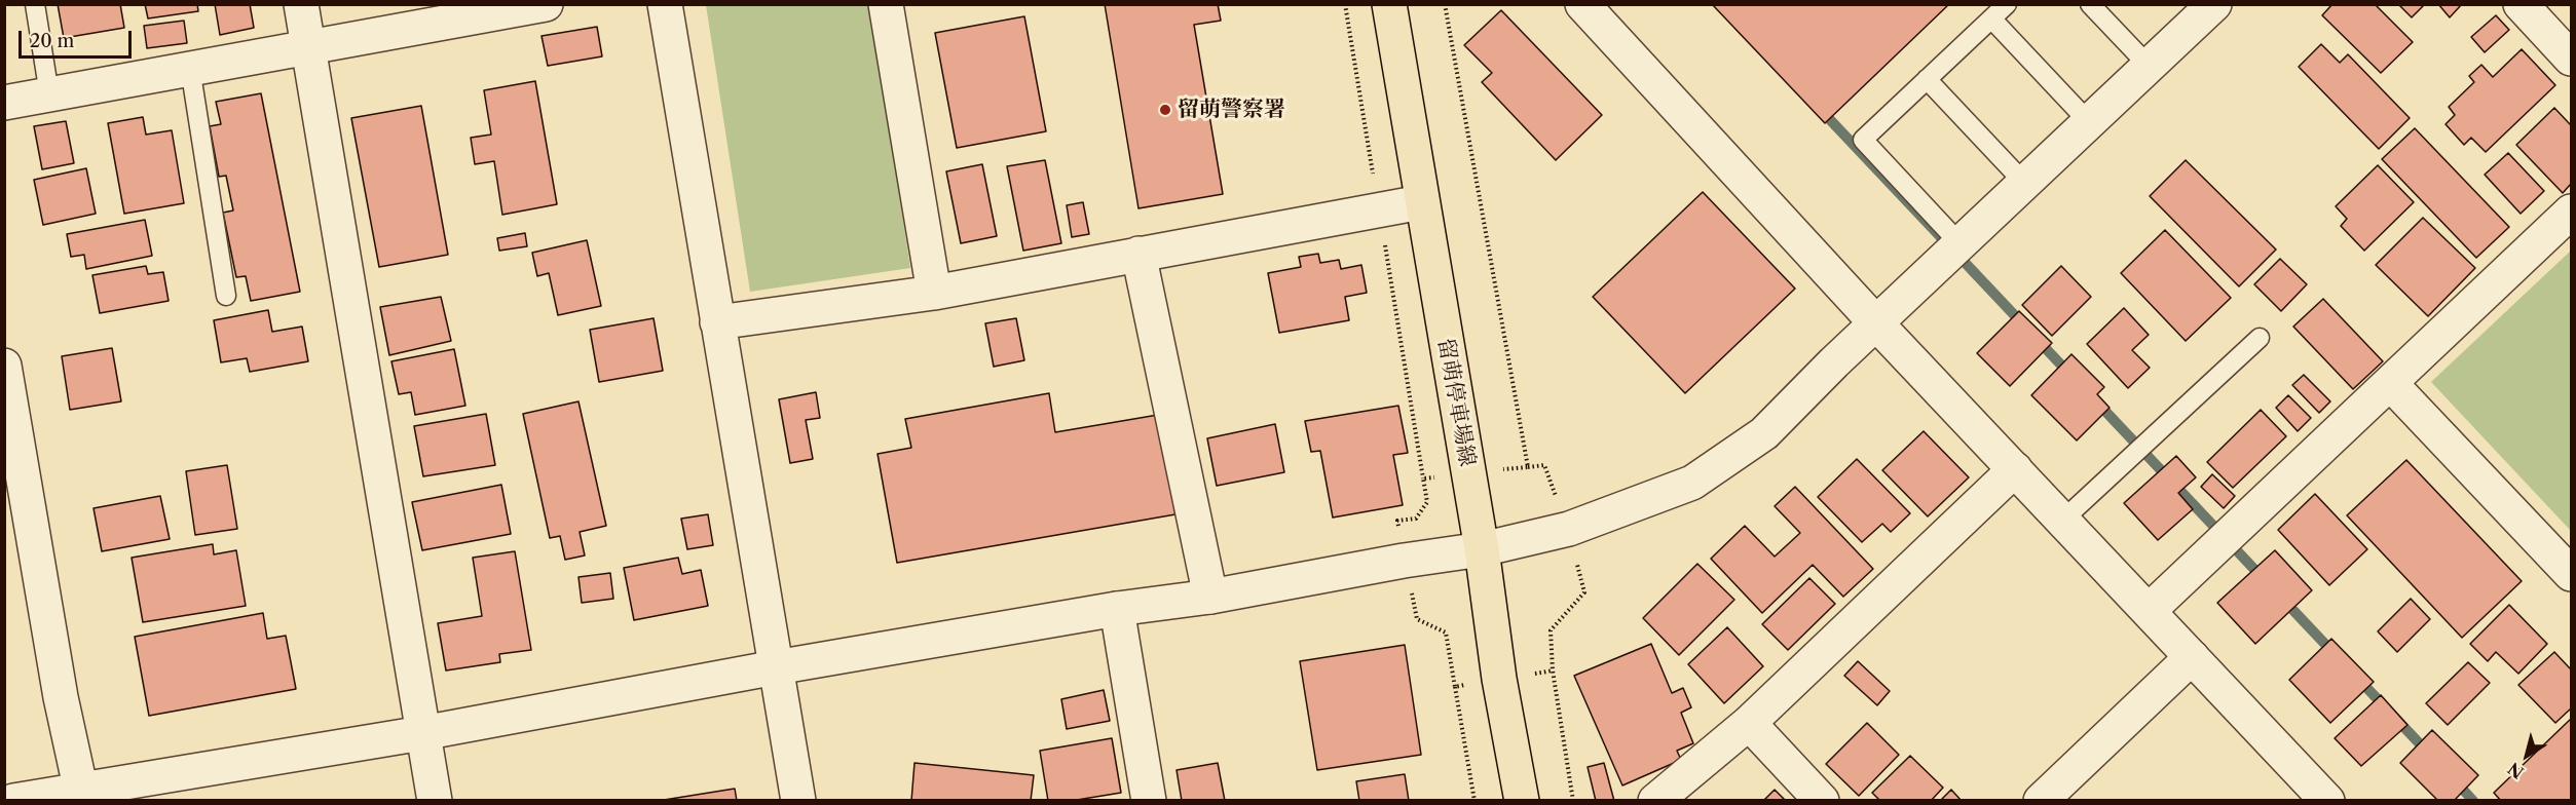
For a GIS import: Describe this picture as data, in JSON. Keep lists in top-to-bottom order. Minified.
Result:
{"streets":{"main road":["留萌停車場線"]},"places":["留萌警察署"],"scale_bar":"20 m","north":"bottom left"}
